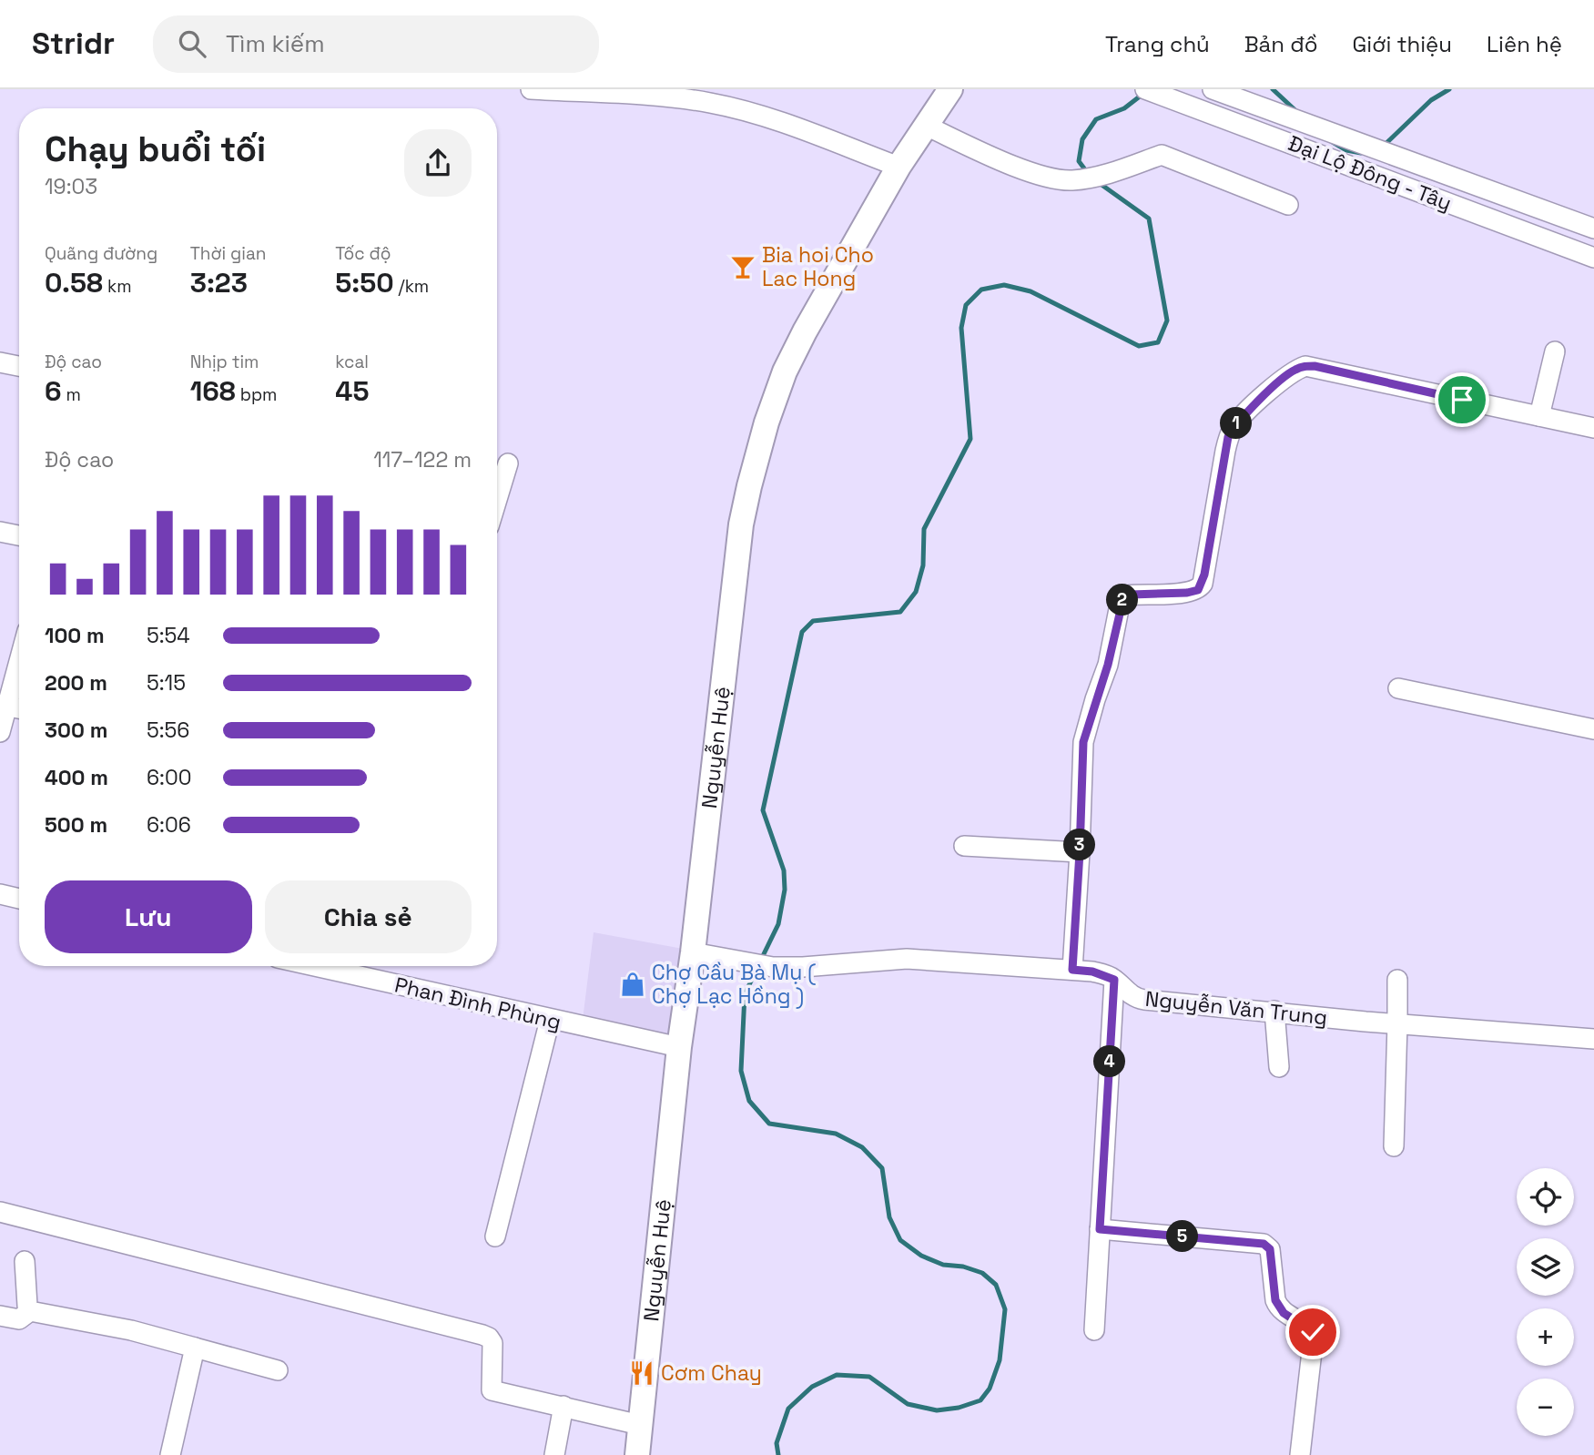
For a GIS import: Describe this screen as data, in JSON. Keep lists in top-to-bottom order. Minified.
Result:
{"streets":{"main road":["Nguyễn Huệ"],"street":["Đại Lộ Đông - Tây","Phan Đình Phùng","Nguyễn Văn Trung"]},"crossings":[["Nguyễn Huệ","Phan Đình Phùng"],["Nguyễn Huệ","Nguyễn Văn Trung"]],"places":{"bar":["Bia hoi Cho Lac Hong"],"shop":["Chợ Cầu Bà Mụ ( Chợ Lạc Hồng )"],"restaurant":["Cơm Chay"]},"page":{"header":"Stridr","search":"Tìm kiếm","nav":["Trang chủ","Bản đồ","Giới thiệu","Liên hệ"],"heading":["Chạy buổi tối","19:03"],"stats":[["Quãng đường","0.58 km"],["Thời gian","3:23"],["Tốc độ","5:50 /km"],["Độ cao","6 m"],["Nhịp tim","168 bpm"],["kcal","45"]],"pins":["1","2","3","4","5"],"chart":["Độ cao","117–122 m"],"list":[{"name":"100 m","note":"5:54"},{"name":"200 m","note":"5:15"},{"name":"300 m","note":"5:56"},{"name":"400 m","note":"6:00"},{"name":"500 m","note":"6:06"}],"buttons":["Lưu","Chia sẻ"],"map_buttons":["+","−"]}}
